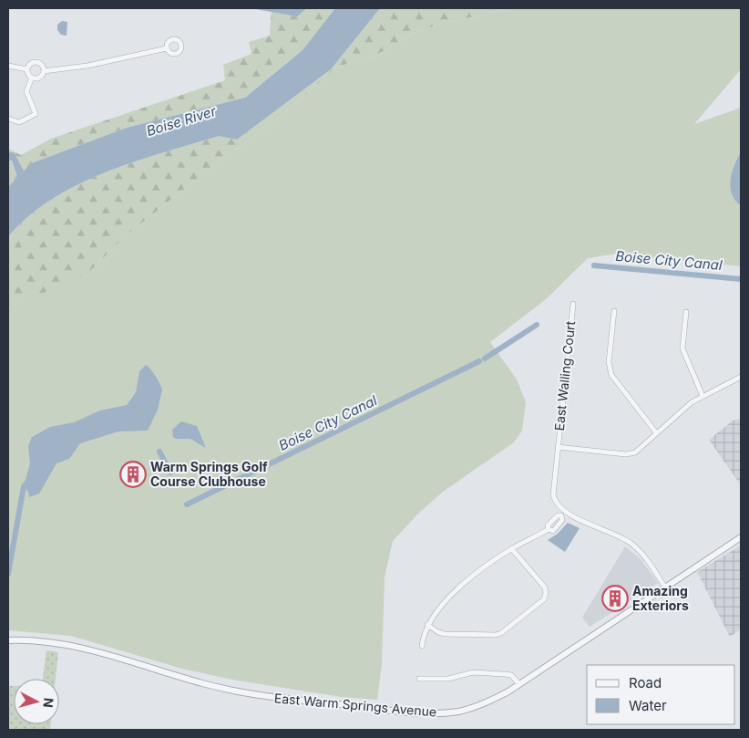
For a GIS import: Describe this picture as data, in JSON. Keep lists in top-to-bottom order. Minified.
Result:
{"streets":{"street":["East Walling Court","East Warm Springs Avenue"]},"water":["Boise River","Boise City Canal"],"places":{"building":["Warm Springs Golf Course Clubhouse","Amazing Exteriors"]},"legend":["Road","Water"],"north":"right"}
